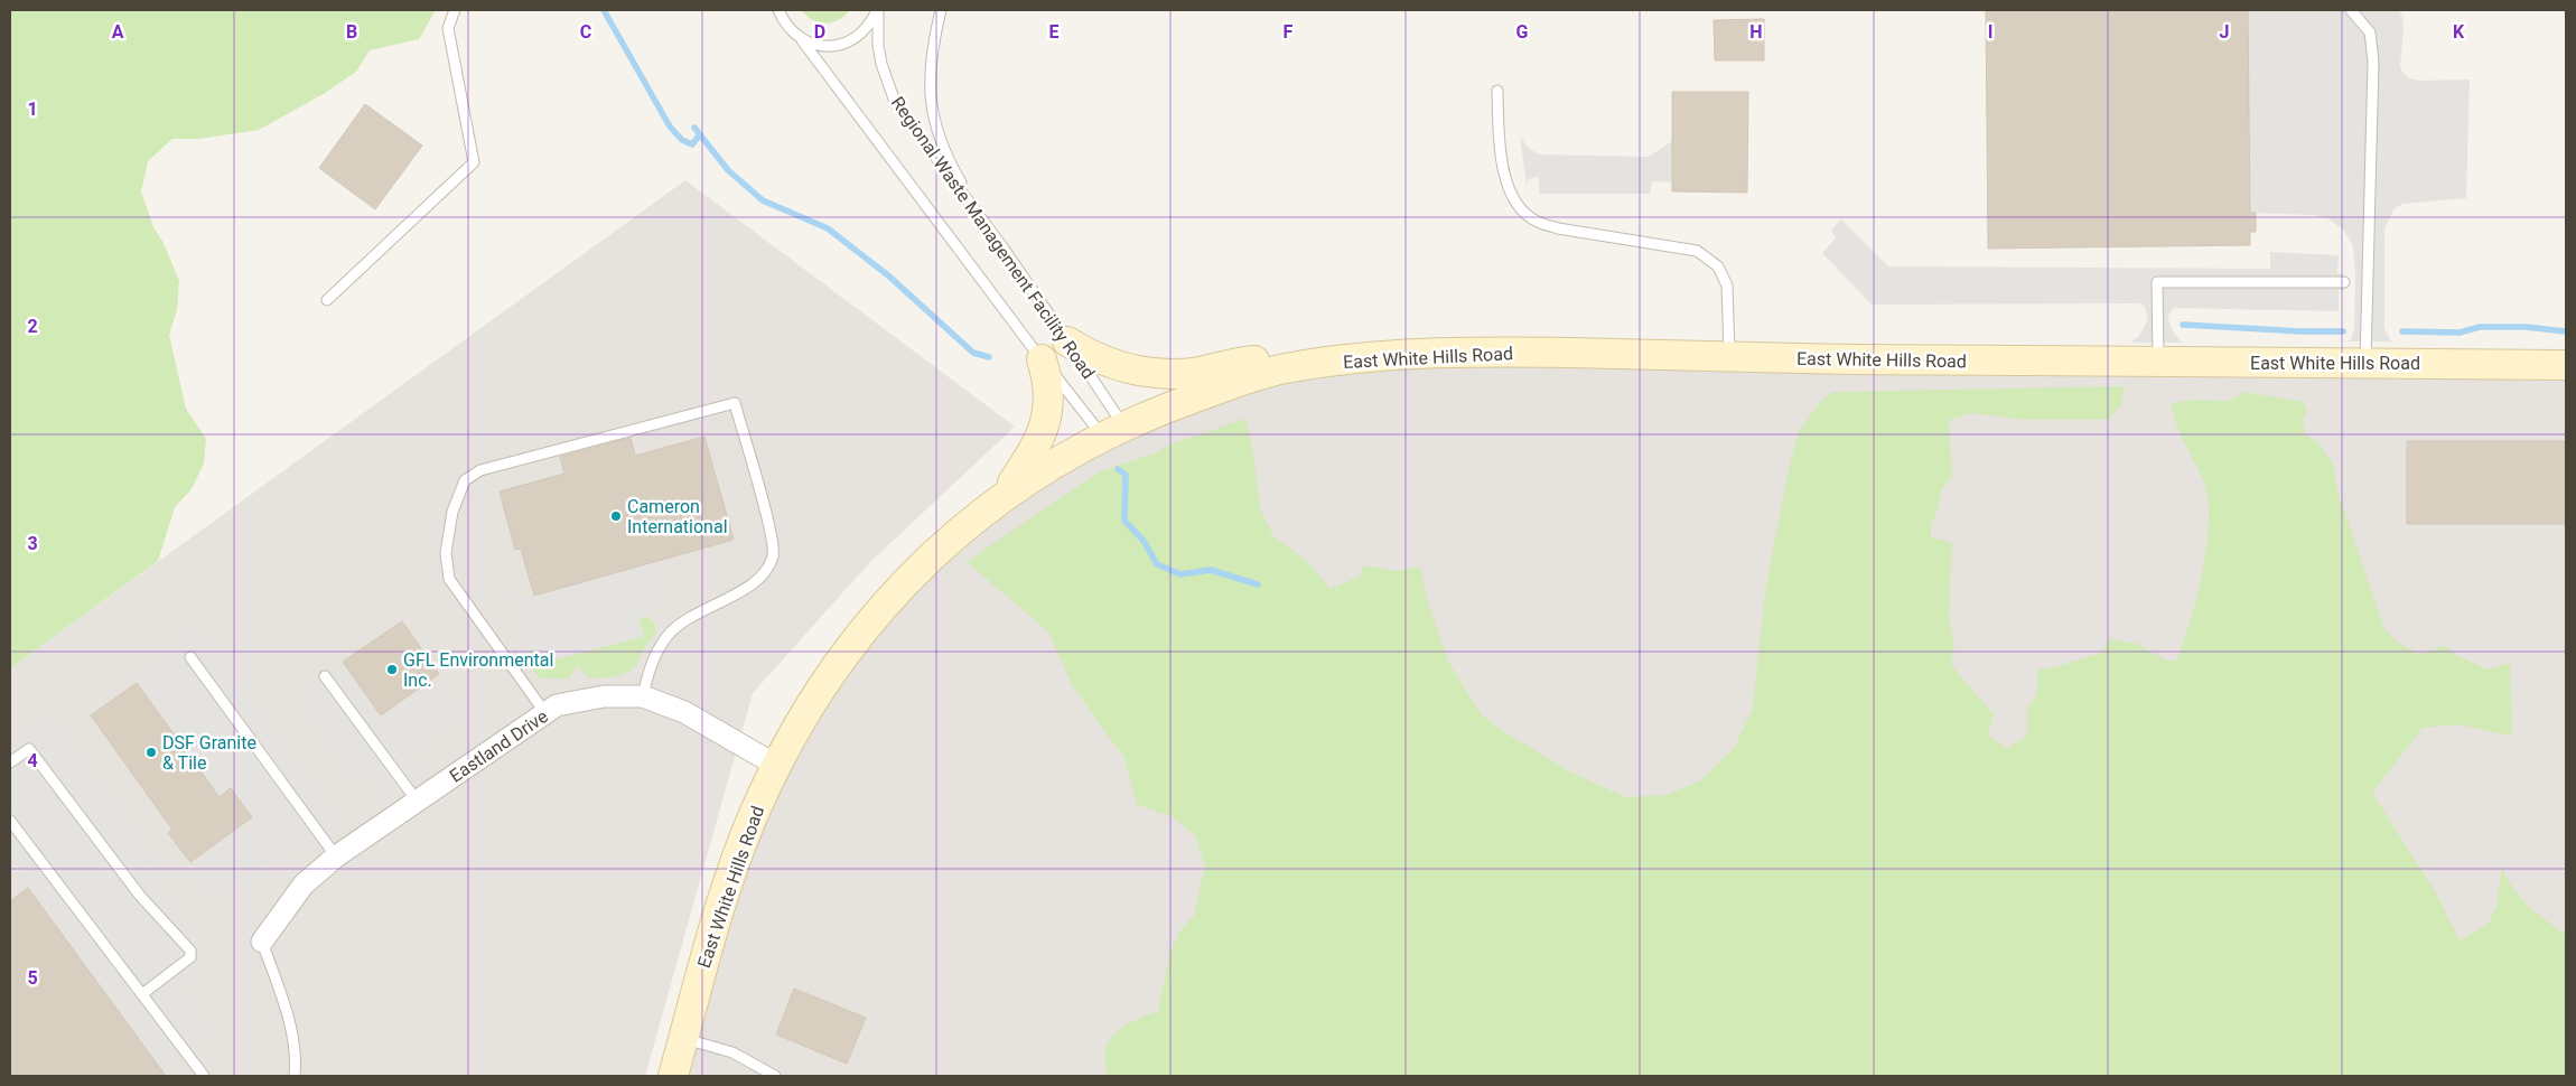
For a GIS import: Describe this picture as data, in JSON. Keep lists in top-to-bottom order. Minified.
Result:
{"streets":{"main road":["East White Hills Road"],"street":["Eastland Drive"],"lane":["Regional Waste Management Facility Road"]},"crossings":[["Regional Waste Management Facility Road","East White Hills Road"],["East White Hills Road","Eastland Drive"]],"places":["Cameron International","GFL Environmental Inc.","DSF Granite & Tile"],"grid":{"columns":["A","B","C","D","E","F","G","H","I","J","K"],"rows":["1","2","3","4","5"]}}
